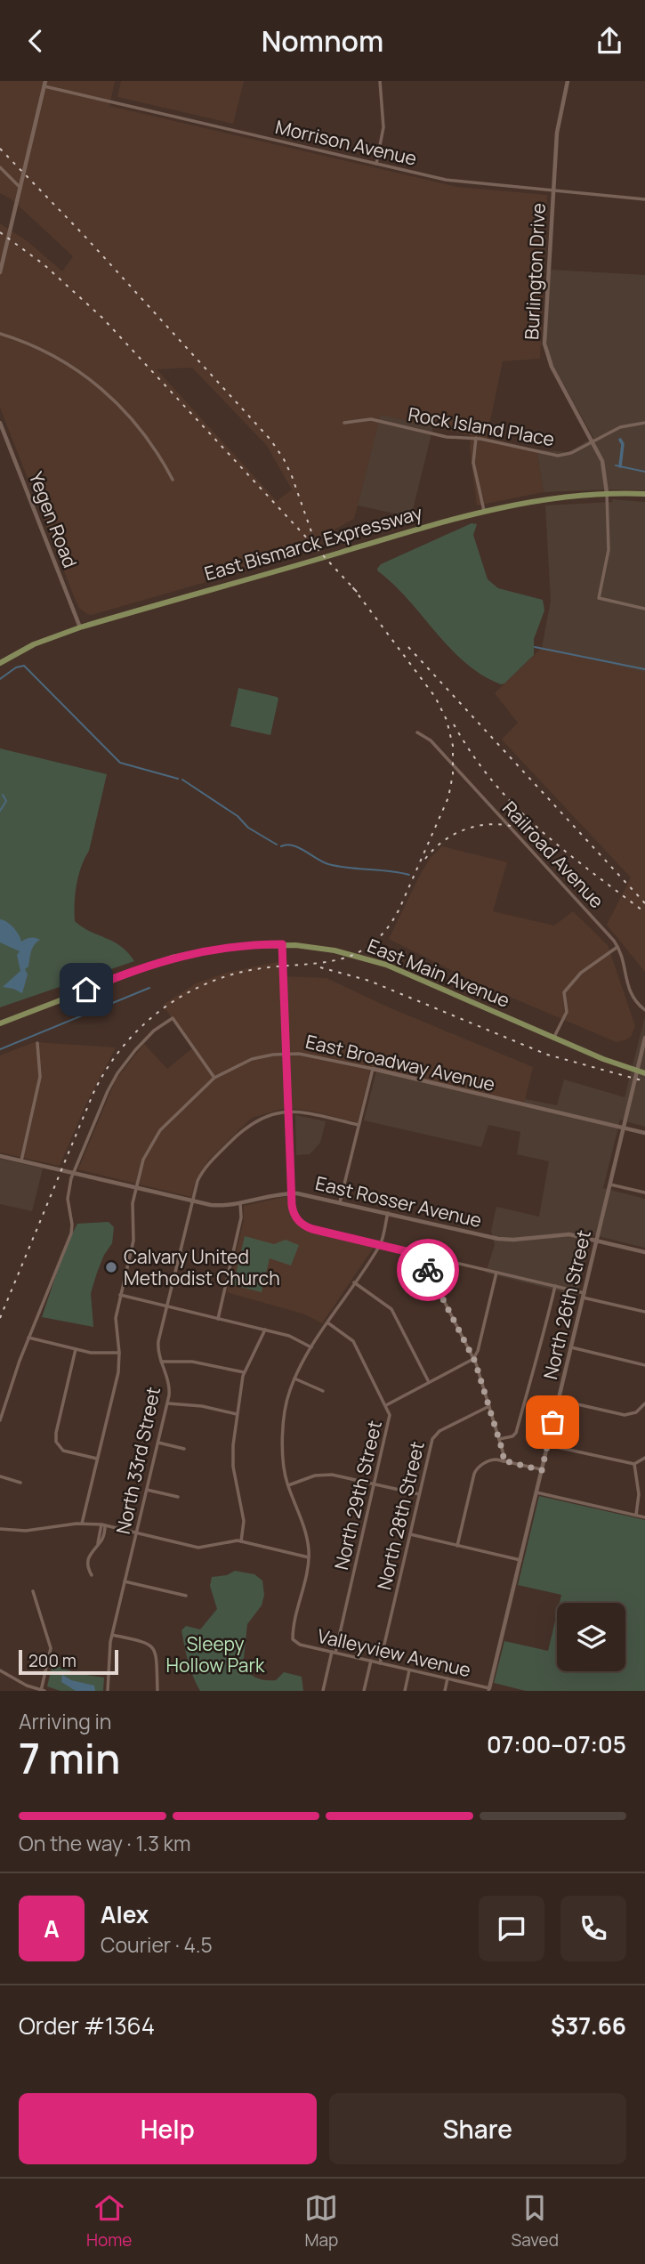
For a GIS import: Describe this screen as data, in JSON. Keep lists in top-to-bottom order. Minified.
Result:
{"streets":{"main road":["East Bismarck Expressway","East Main Avenue"],"street":["Morrison Avenue","Burlington Drive","Rock Island Place","Yegen Road","Railroad Avenue","East Broadway Avenue","East Rosser Avenue","North 26th Street","North 33rd Street","North 29th Street","North 28th Street","Valleyview Avenue"]},"crossings":[["Morrison Avenue","Burlington Drive"],["Burlington Drive","Rock Island Place"],["Burlington Drive","East Bismarck Expressway"],["Yegen Road","East Bismarck Expressway"],["East Main Avenue","North 26th Street"],["East Broadway Avenue","East Rosser Avenue"],["East Broadway Avenue","North 26th Street"],["East Rosser Avenue","North 26th Street"],["East Rosser Avenue","North 33rd Street"],["North 26th Street","Valleyview Avenue"],["North 29th Street","Valleyview Avenue"],["North 28th Street","Valleyview Avenue"]],"parks":["Sleepy Hollow Park"],"places":["Calvary United Methodist Church"],"scale_bar":"200 m","page":{"header":"Nomnom","scale":"200 m","heading":["7 min","Arriving in","07:00–07:05"],"panel":["Alex","Courier · 4.5","Order #1364","$37.66"],"bar":"On the way · 1.3 km","round":"A","buttons":["Help","Share"],"tabs":["Home","Map","Saved"]}}
